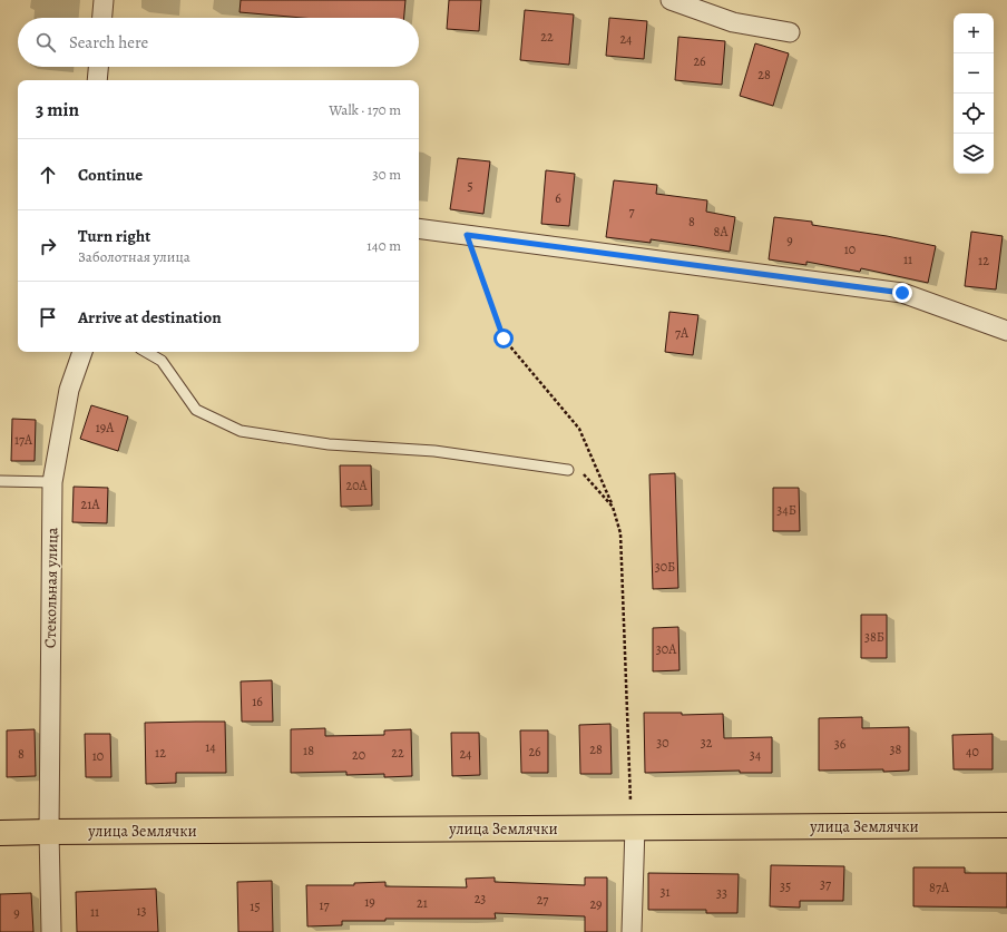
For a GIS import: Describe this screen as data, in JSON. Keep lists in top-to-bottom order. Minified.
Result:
{"streets":{"main road":["улица Землячки"],"street":["Стекольная улица"]},"crossings":[["Стекольная улица","улица Землячки"]],"house_numbers":["22","24","26","28","5","6","7","8","8А","9","10","11","12","7А","19А","17А","20А","21А","34Б","30Б","38Б","30А","16","30","32","36","14","28","38","18","26","40","12","22","8","24","20","34","10","37","35","87А","31","33","23","27","19","21","29","17","15","13","11","9"],"page":{"map_buttons":["+","−"],"search":"Search here","heading":["3 min","Walk · 170 m"],"list":[["Continue","30 m"],["Turn right","Заболотная улица","140 m"],"Arrive at destination"]}}
